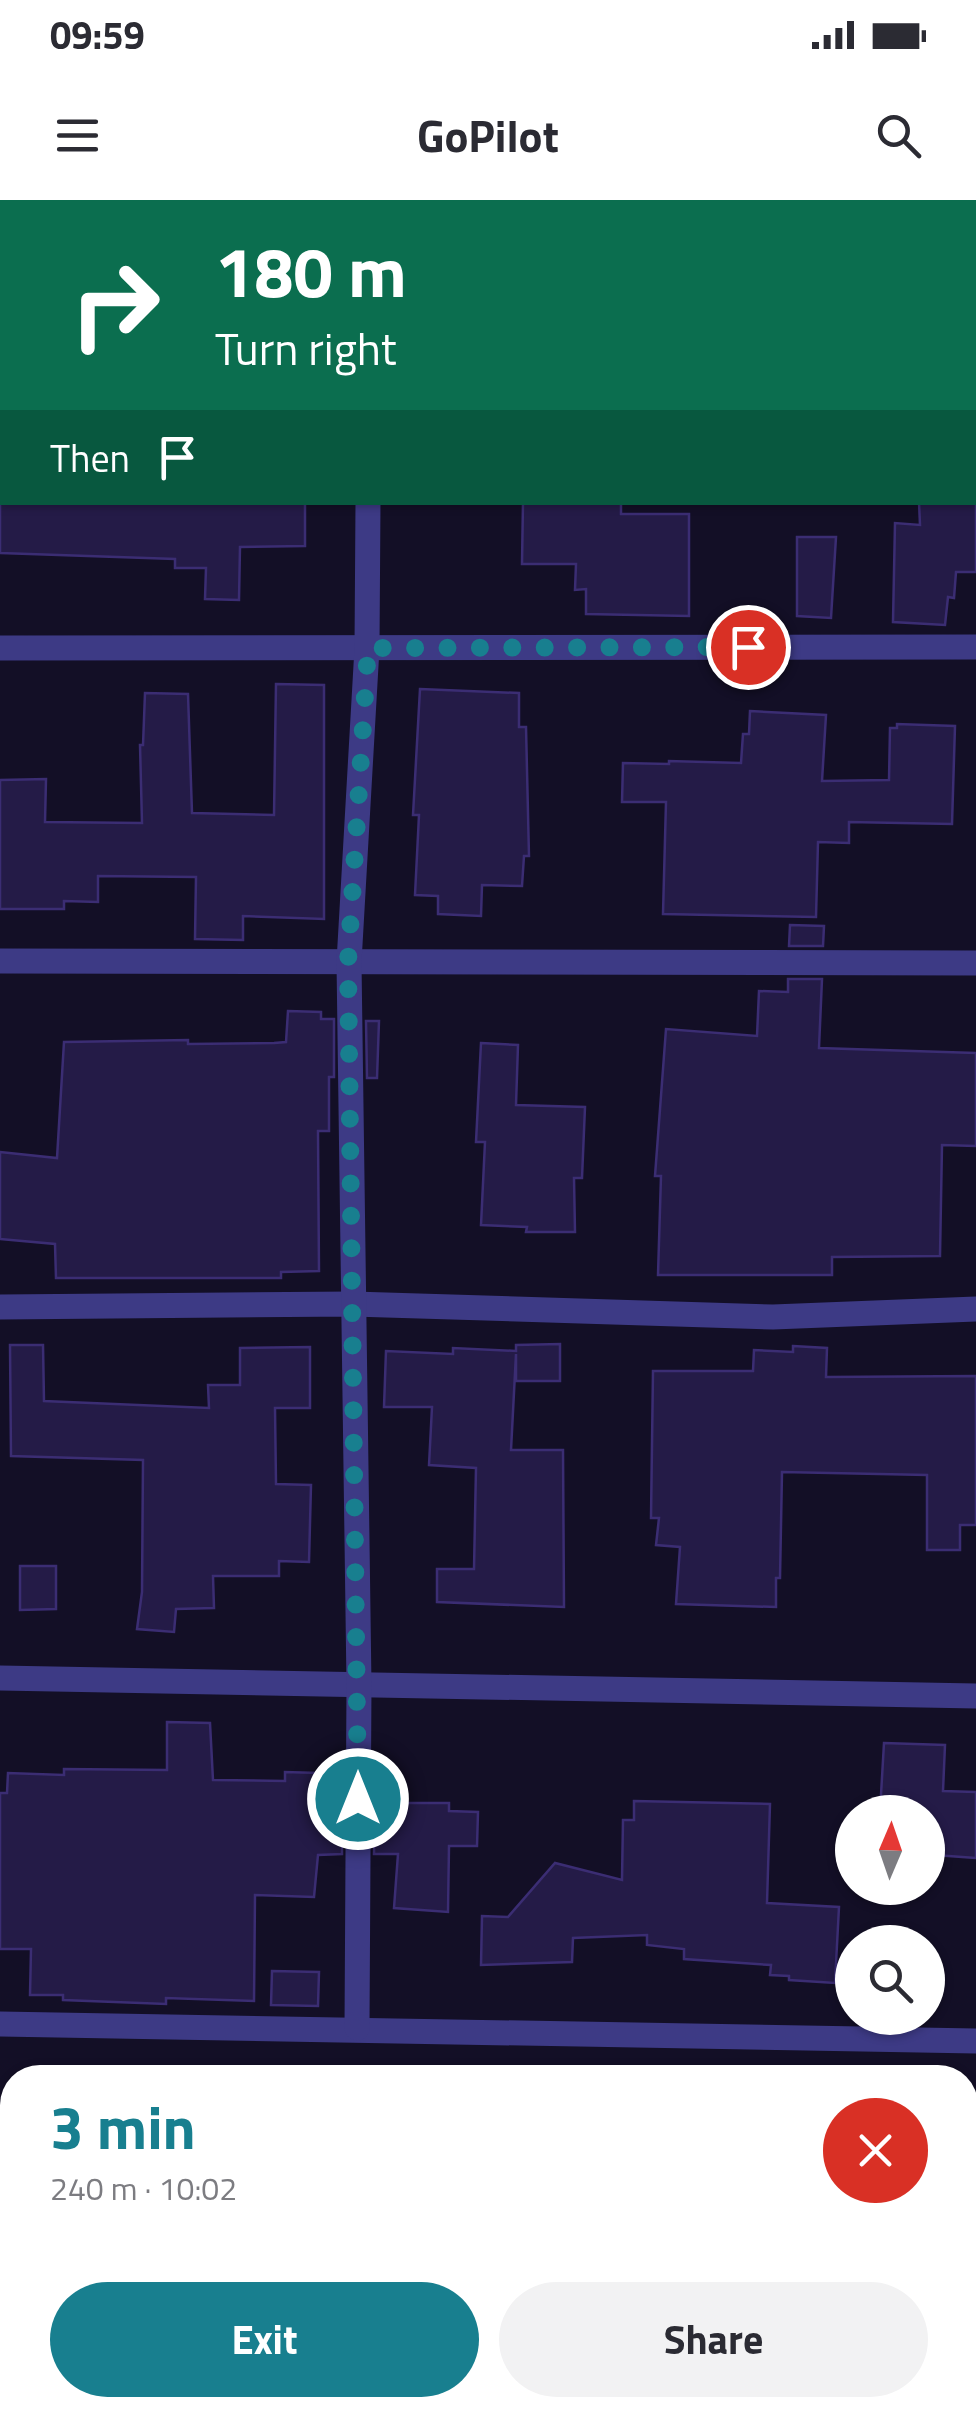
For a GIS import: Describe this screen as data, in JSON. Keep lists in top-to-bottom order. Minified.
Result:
{"north":"top","page":{"status":"09:59","header":"GoPilot","turn":["180 m","Turn right"],"then":"Then","heading":["3 min","240 m · 10:02"],"buttons":["Exit","Share"]}}
